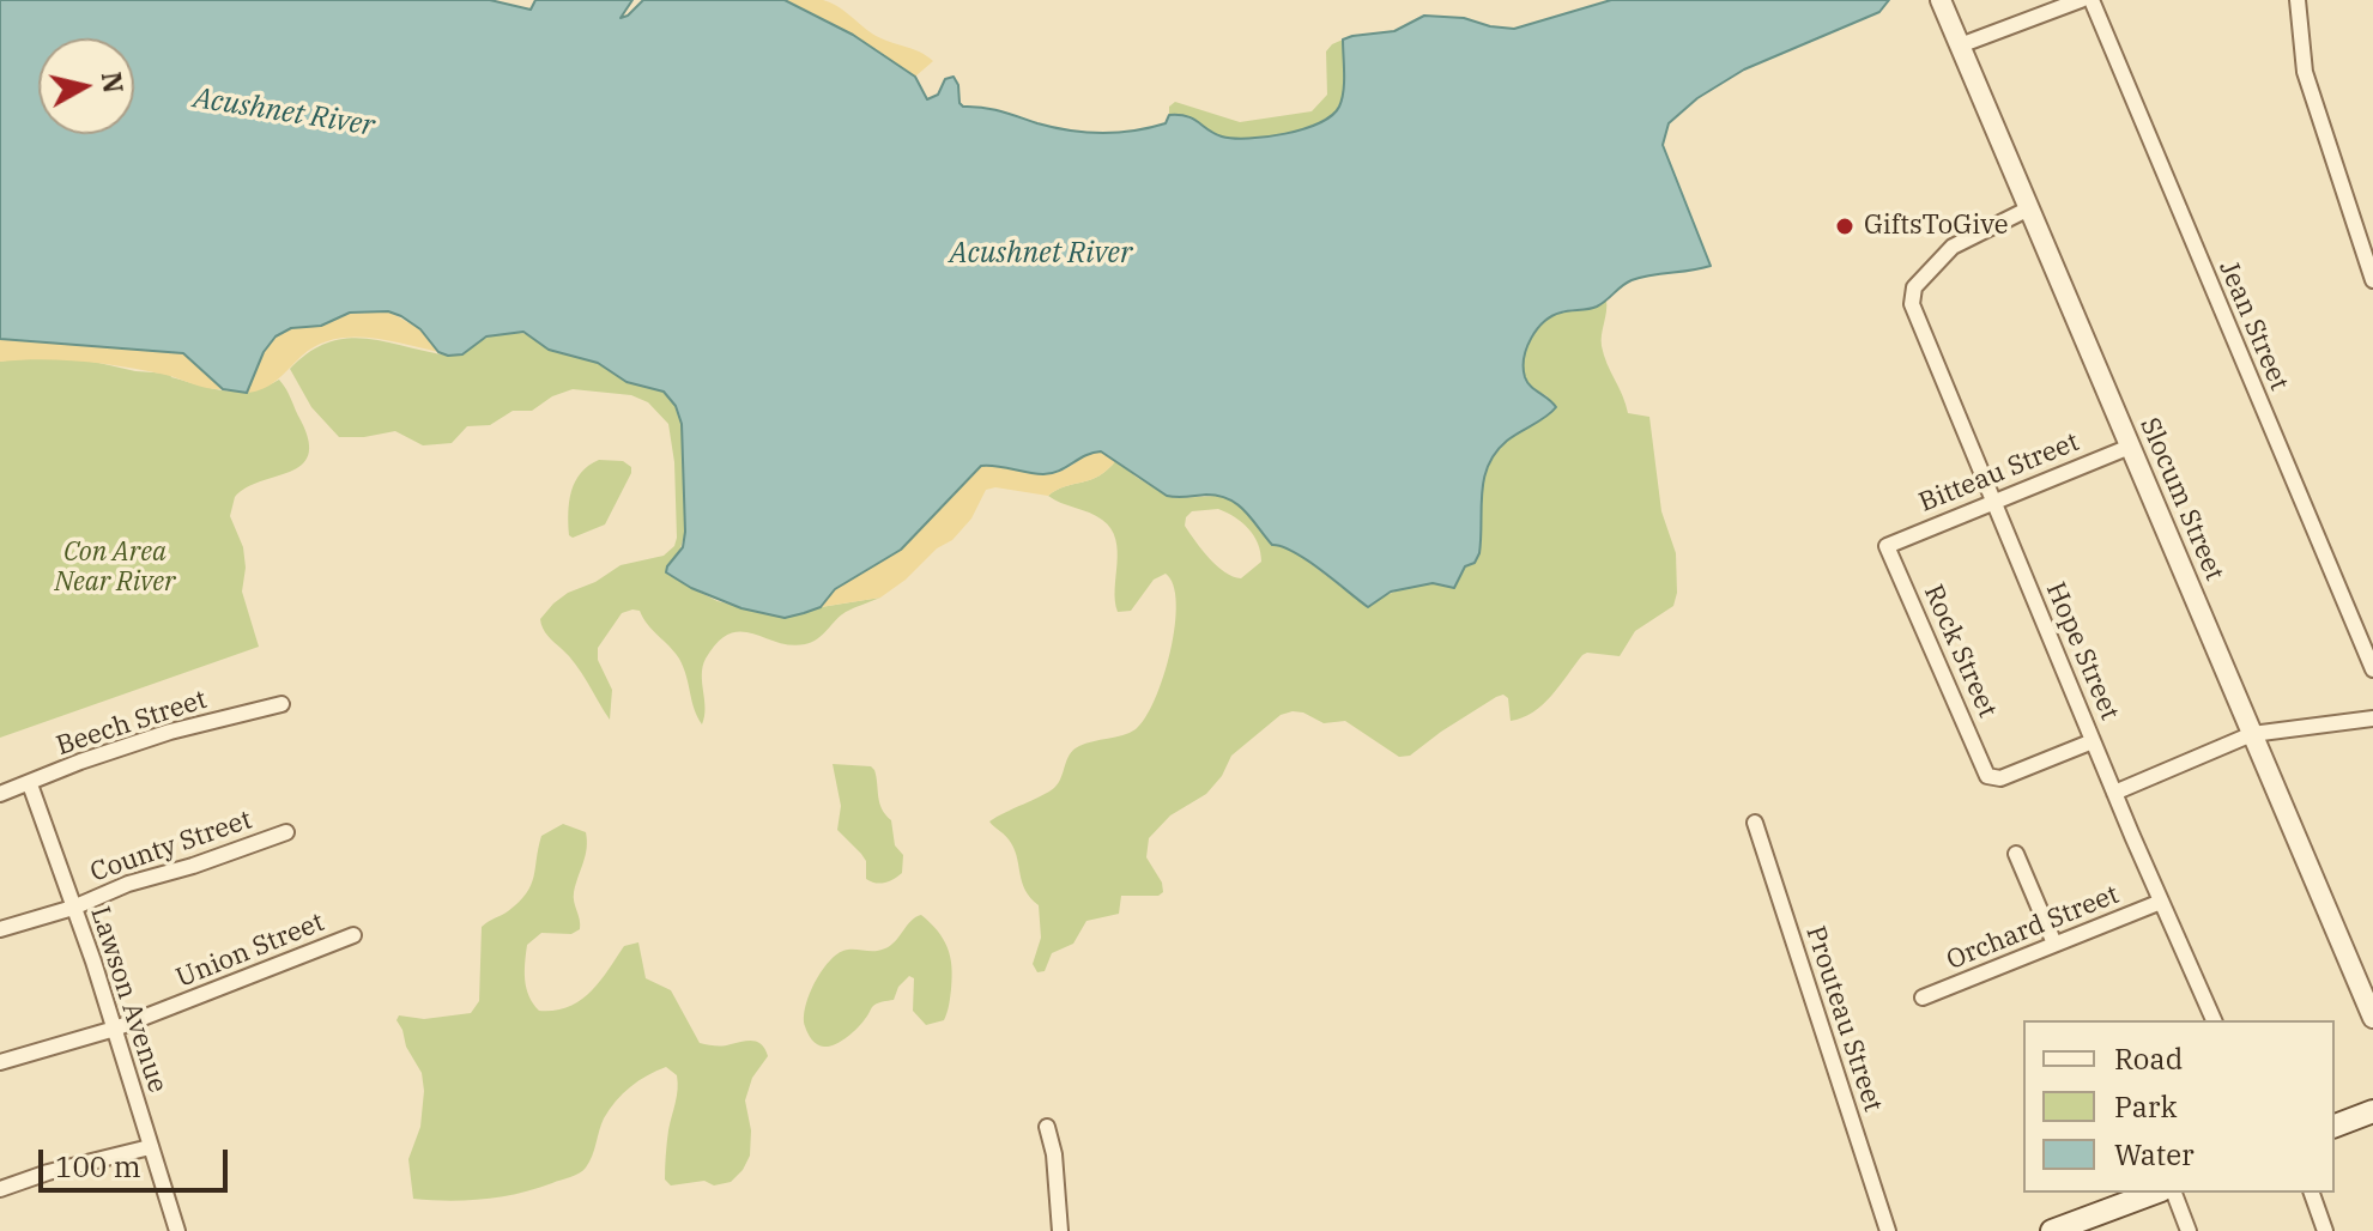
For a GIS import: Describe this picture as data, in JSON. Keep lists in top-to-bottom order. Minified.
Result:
{"streets":{"street":["Jean Street","Bitteau Street","Slocum Street","Rock Street","Hope Street","Beech Street","County Street","Orchard Street","Union Street","Lawson Avenue","Prouteau Street"]},"crossings":[["Bitteau Street","Slocum Street"],["Bitteau Street","Rock Street"],["Bitteau Street","Hope Street"],["Slocum Street","Hope Street"],["Rock Street","Hope Street"],["Hope Street","Orchard Street"],["Beech Street","Lawson Avenue"],["County Street","Lawson Avenue"],["Union Street","Lawson Avenue"]],"water":["Acushnet River"],"parks":["Con Area Near River"],"places":["GiftsToGive"],"legend":["Road","Park","Water"],"scale_bar":"100 m","north":"right"}
